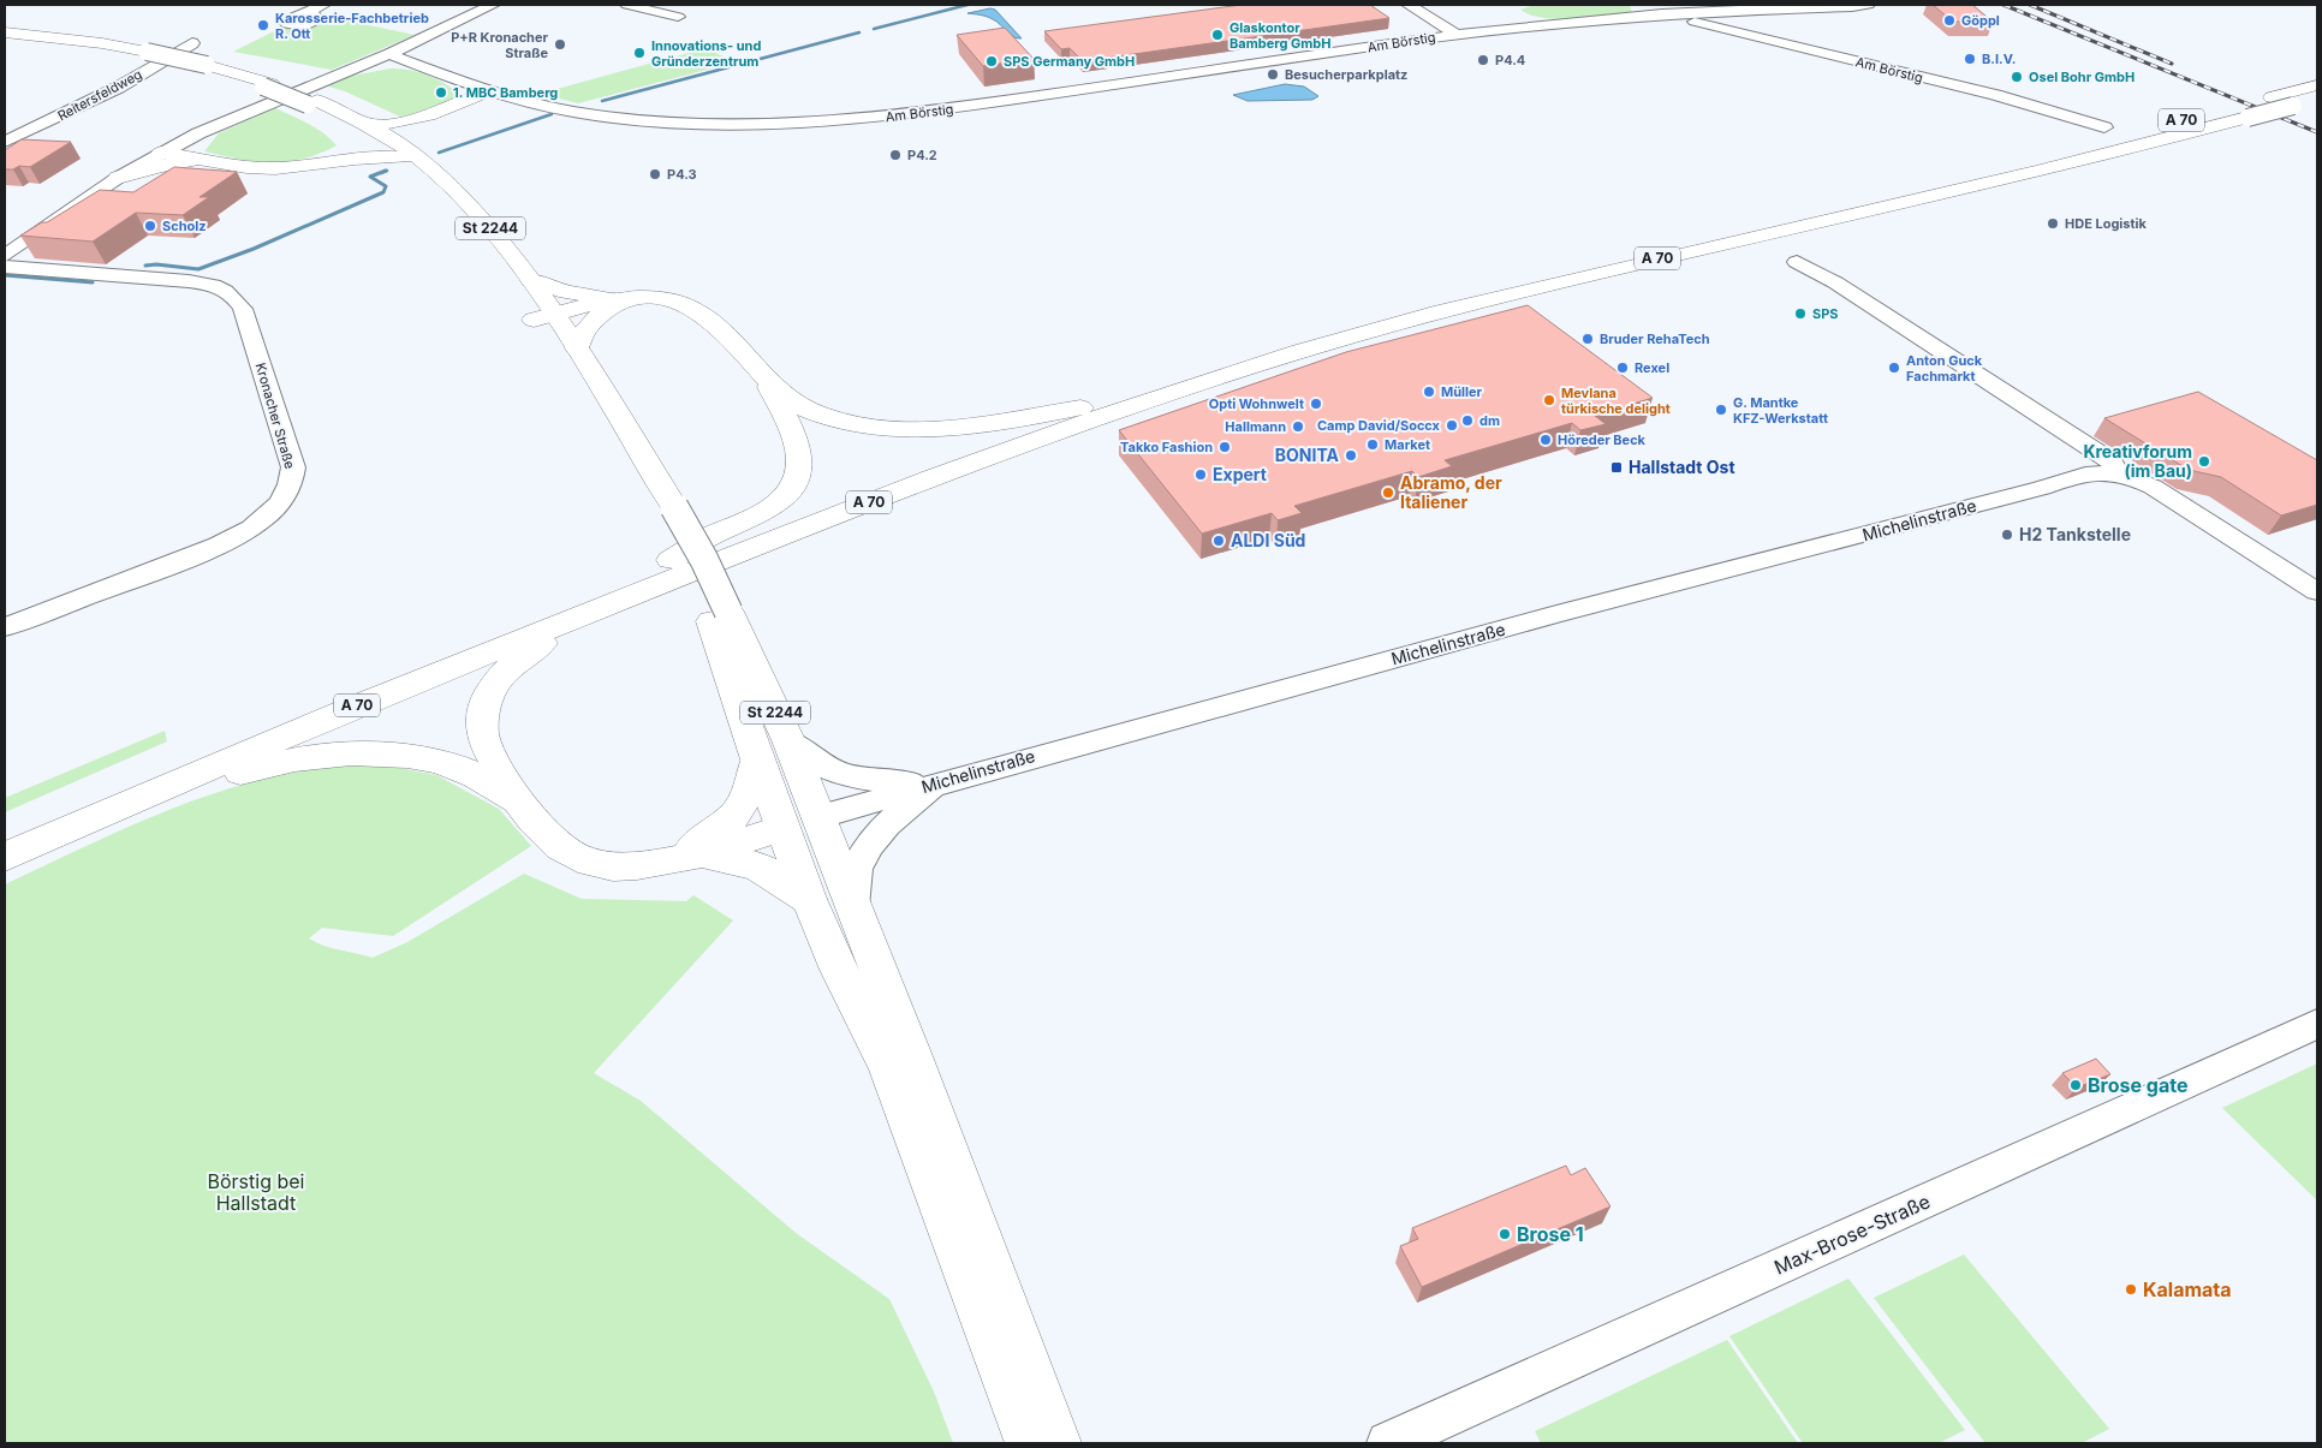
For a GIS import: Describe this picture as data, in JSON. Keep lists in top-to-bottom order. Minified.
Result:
{"streets":{"main road":["A 70","St 2244","Michelinstraße"],"street":["Am Börstig","Reitersfeldweg","Kronacher Straße","Max-Brose-Straße"]},"crossings":[["Am Börstig","A 70"],["St 2244","Michelinstraße"]],"parks":["Börstig bei Hallstadt"],"places":{"other":["Göppl","Karosserie-Fachbetrieb R. Ott","Glaskontor Bamberg GmbH","P+R Kronacher Straße","Innovations- und Gründerzentrum","B.I.V.","P4.4","SPS Germany GmbH","Besucherparkplatz","Osel Bohr GmbH","1. MBC Bamberg","P4.2","P4.3","HDE Logistik","Scholz","SPS","Bruder RehaTech","Rexel","Anton Guck Fachmarkt","Müller","Mevlana türkische delight","Opti Wohnwelt","G. Mantke KFZ-Werkstatt","dm","Camp David/Soccx","Hallmann","Höreder Beck","Market","Takko Fashion","BONITA","Kreativforum (im Bau)","Expert","Abramo, der Italiener","H2 Tankstelle","ALDI Süd","Brose gate","Brose 1","Kalamata"],"transit":["Hallstadt Ost"]}}
